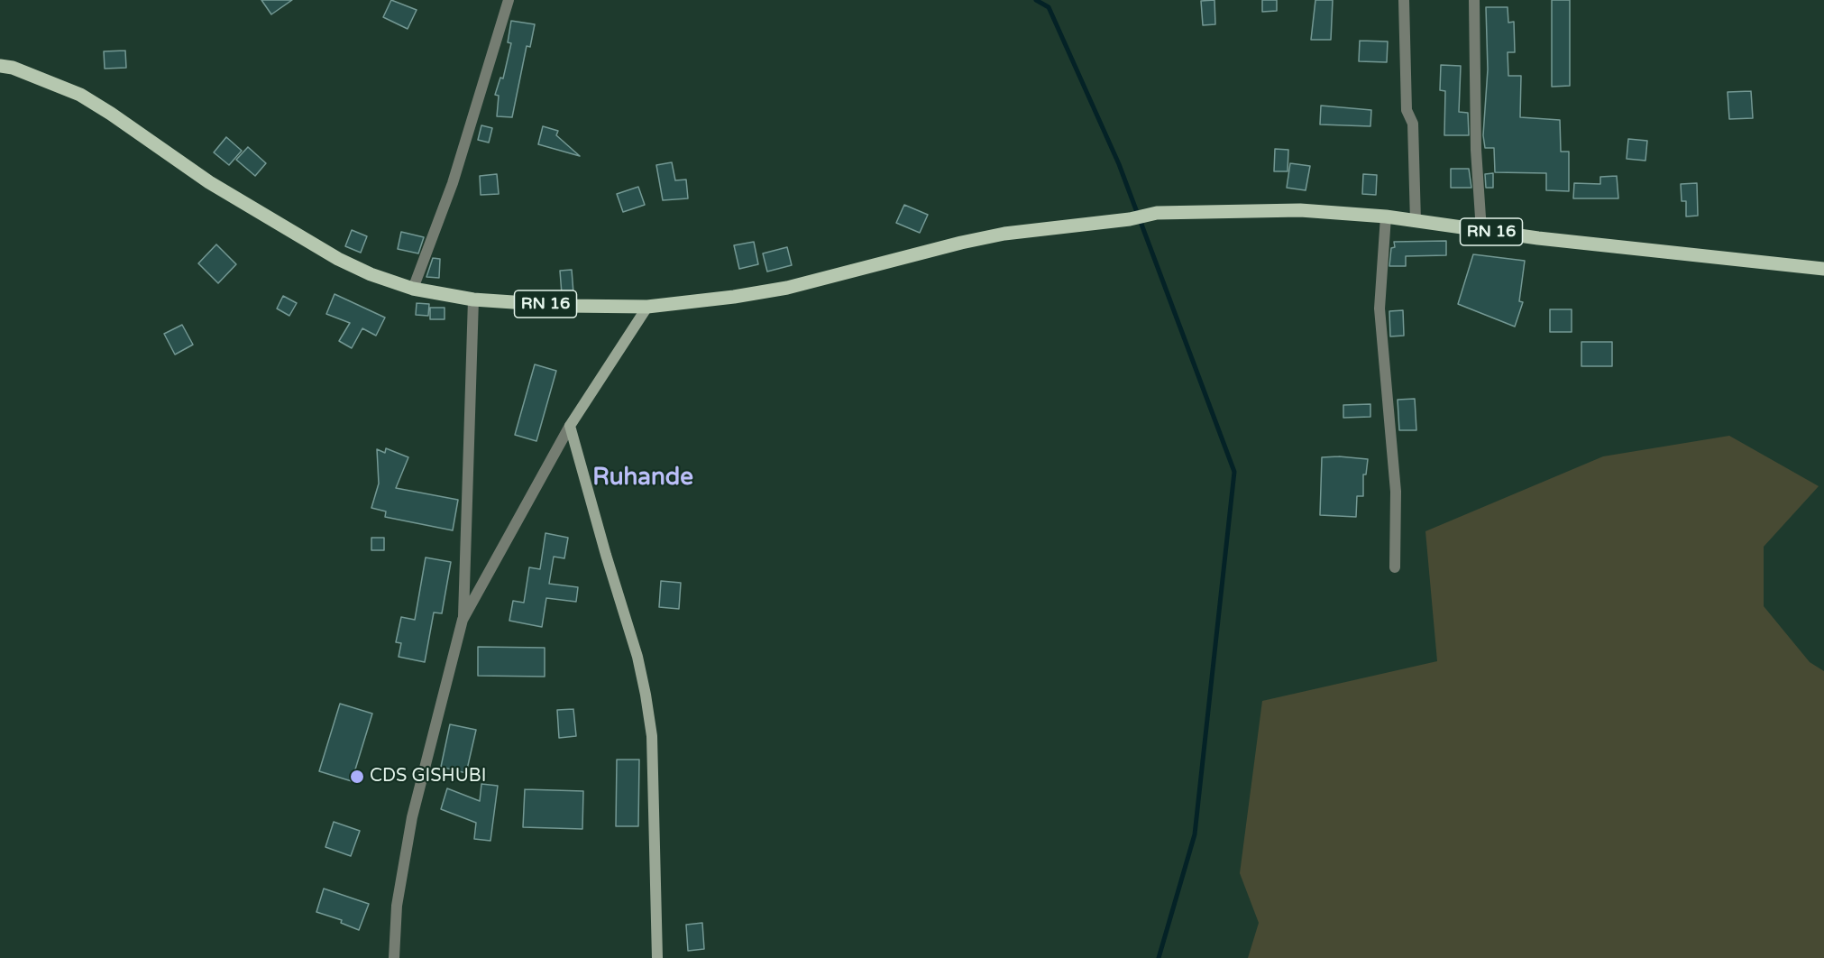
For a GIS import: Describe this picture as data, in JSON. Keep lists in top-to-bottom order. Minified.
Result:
{"streets":{"main road":["RN 16"]},"districts":["Ruhande"],"places":["CDS GISHUBI"]}
